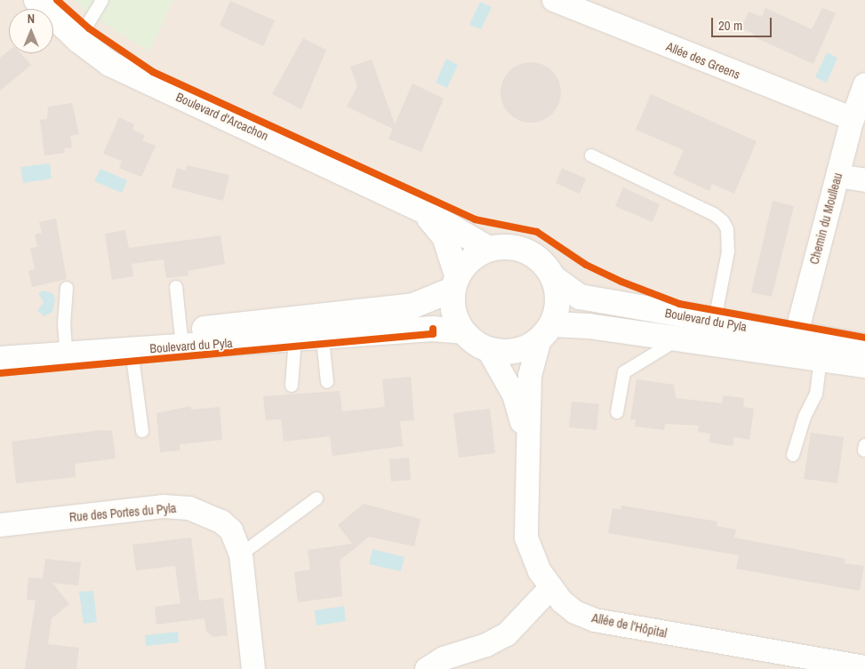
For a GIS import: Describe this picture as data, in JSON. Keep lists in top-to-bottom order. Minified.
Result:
{"streets":{"main road":["Boulevard d'Arcachon","Boulevard du Pyla"],"street":["Allée des Greens","Chemin du Moulleau","Rue des Portes du Pyla","Allée de l’Hôpital"]},"crossings":[["Allée des Greens","Chemin du Moulleau"],["Boulevard d'Arcachon","Boulevard du Pyla"],["Boulevard d'Arcachon","Allée de l’Hôpital"],["Chemin du Moulleau","Boulevard du Pyla"],["Boulevard du Pyla","Allée de l’Hôpital"]],"scale_bar":"20 m","north":"top"}
